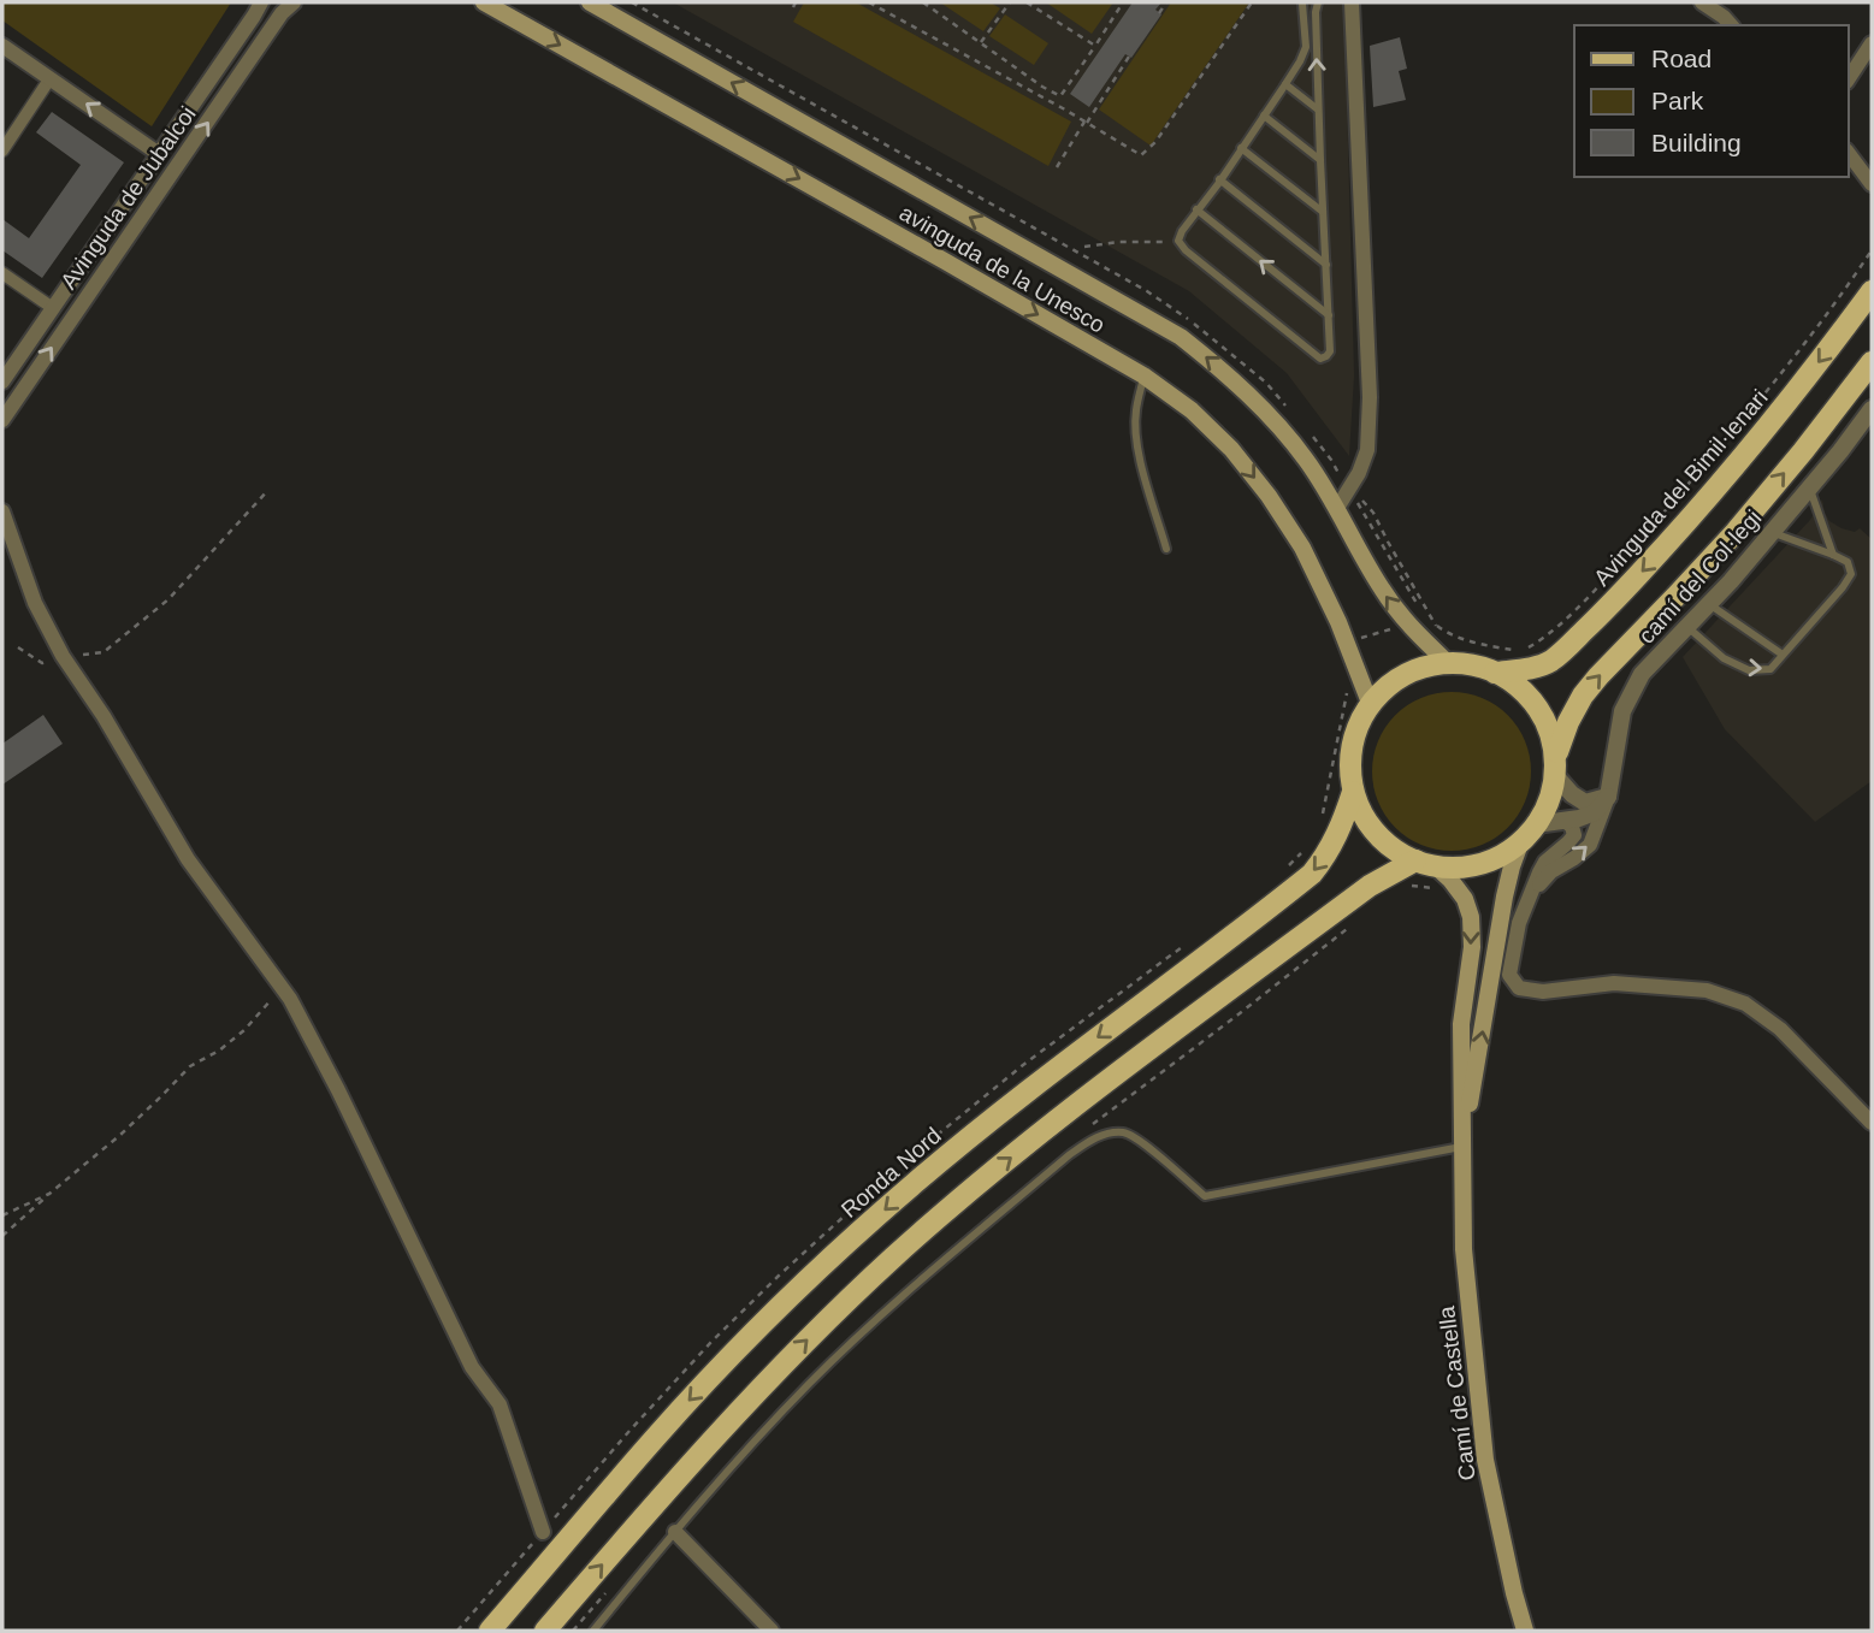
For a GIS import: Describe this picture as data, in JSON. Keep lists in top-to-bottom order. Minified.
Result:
{"streets":{"main road":["avinguda de la Unesco","Avinguda del Bimil·lenari","Ronda Nord","Camí de Castella"],"street":["Avinguda de Jubalcoi","camí del Col·legi"]},"crossings":[["avinguda de la Unesco","Avinguda del Bimil·lenari"],["avinguda de la Unesco","Ronda Nord"],["avinguda de la Unesco","Camí de Castella"],["Avinguda del Bimil·lenari","Ronda Nord"],["Avinguda del Bimil·lenari","Camí de Castella"],["Ronda Nord","Camí de Castella"]],"legend":["Road","Park","Building"]}
